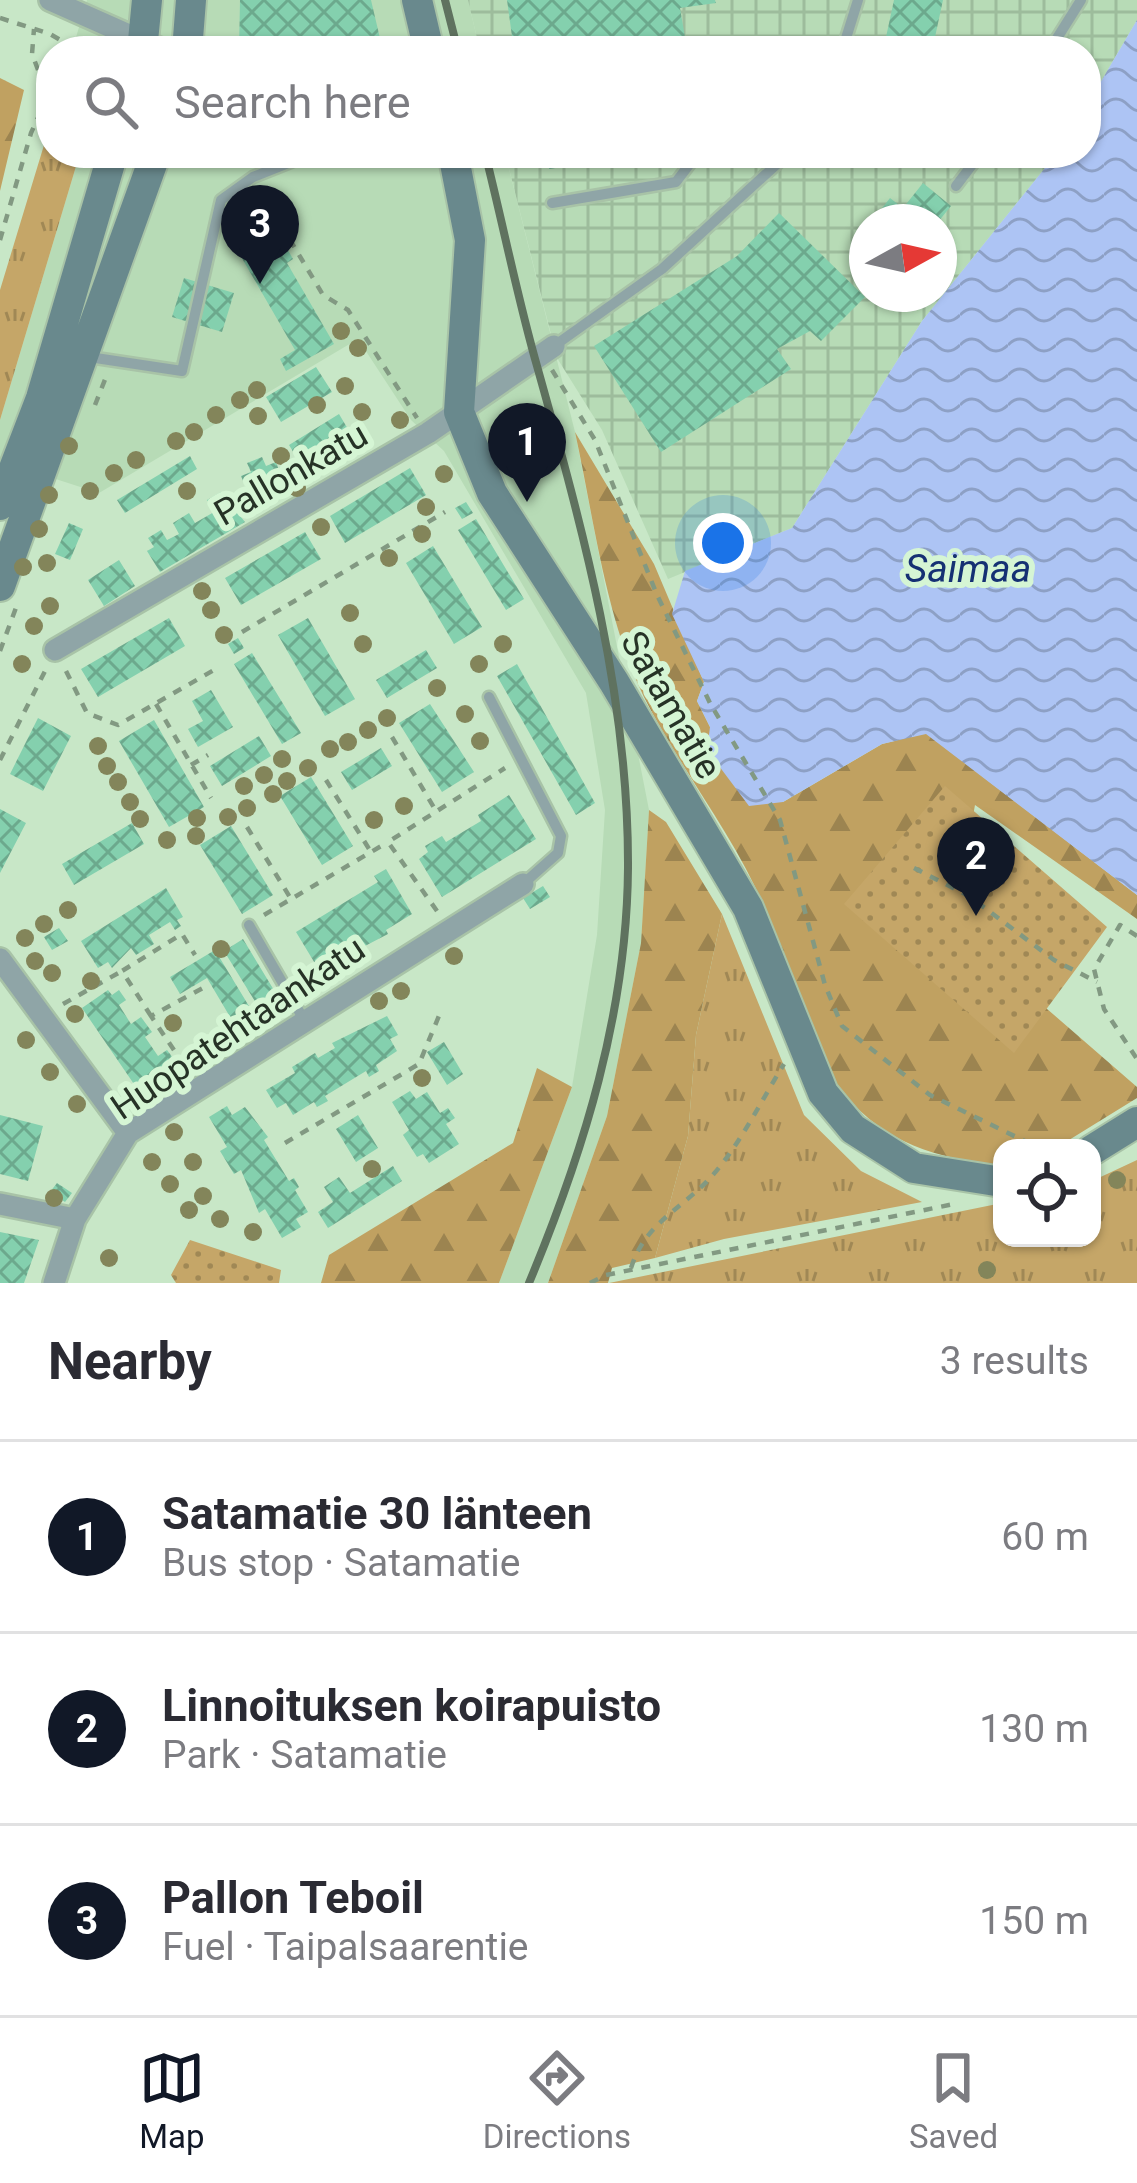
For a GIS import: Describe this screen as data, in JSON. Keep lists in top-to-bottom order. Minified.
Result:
{"streets":{"street":["Pallonkatu","Satamatie","Huopatehtaankatu"]},"crossings":[["Pallonkatu","Satamatie"]],"water":["Saimaa"],"north":"right","page":{"search":"Search here","pins":["3","1","2"],"heading":["Nearby","3 results"],"list":[{"mark":"1","name":"Satamatie 30 länteen","note":"Bus stop · Satamatie","value":"60 m"},{"mark":"2","name":"Linnoituksen koirapuisto","note":"Park · Satamatie","value":"130 m"},{"mark":"3","name":"Pallon Teboil","note":"Fuel · Taipalsaarentie","value":"150 m"}],"nav":["Map","Directions","Saved"]}}
